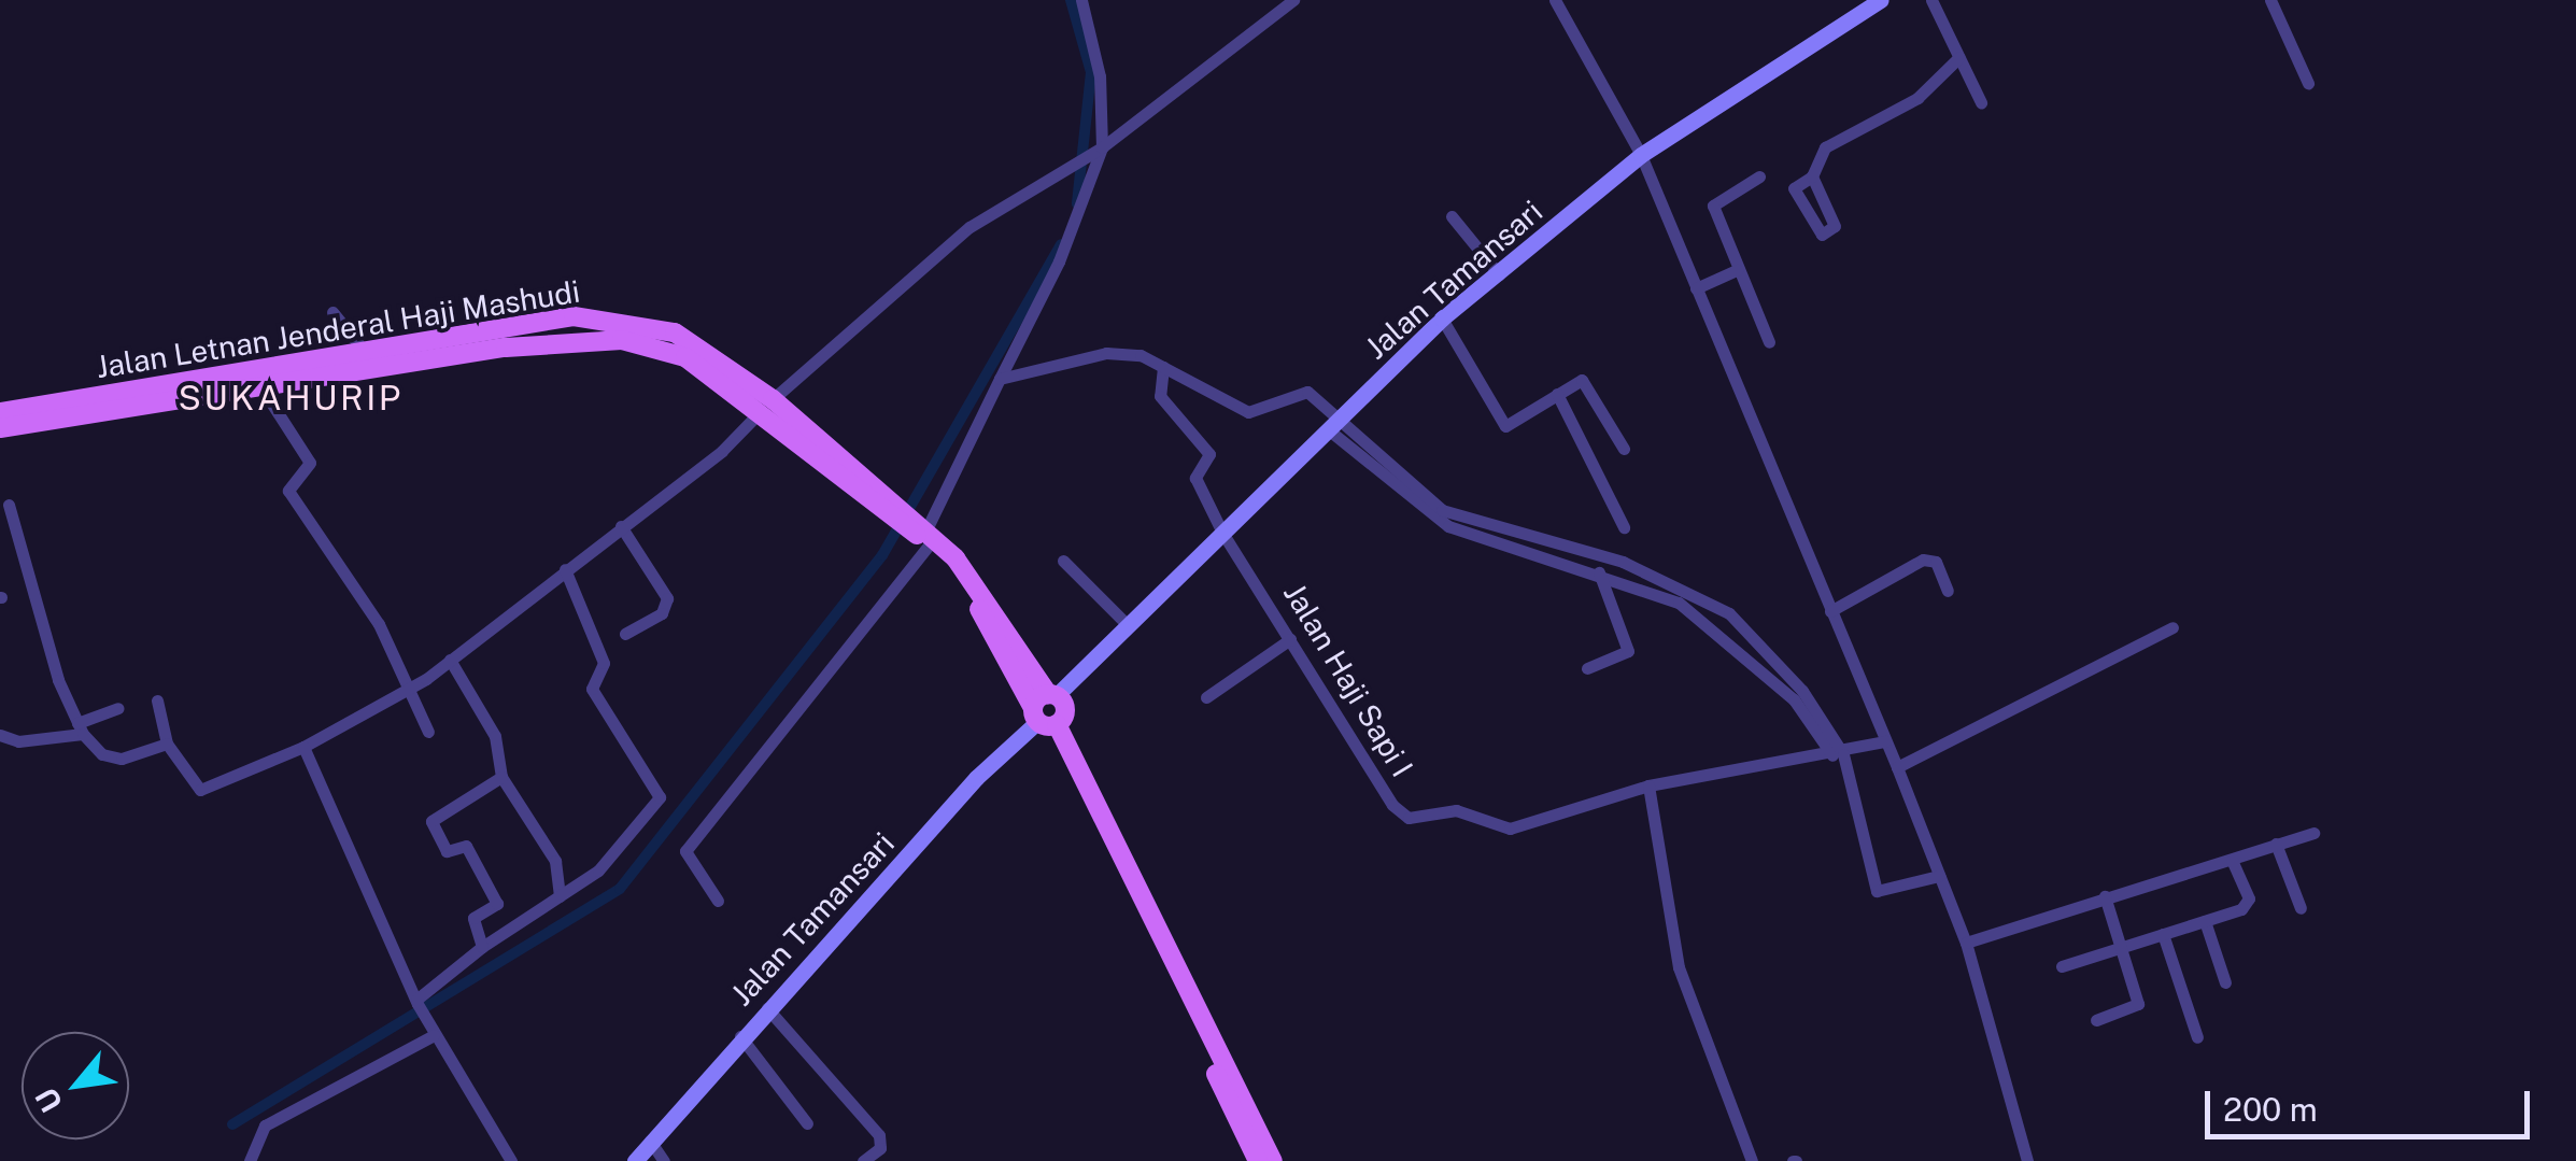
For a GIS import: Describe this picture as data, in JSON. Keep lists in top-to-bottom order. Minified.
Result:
{"streets":{"main road":["Jalan Tamansari","Jalan Letnan Jenderal Haji Mashudi"],"street":["Jalan Haji Sapi I"]},"crossings":[["Jalan Tamansari","Jalan Letnan Jenderal Haji Mashudi"],["Jalan Tamansari","Jalan Haji Sapi I"]],"districts":["SUKAHURIP"],"scale_bar":"200 m","north":"bottom left"}
